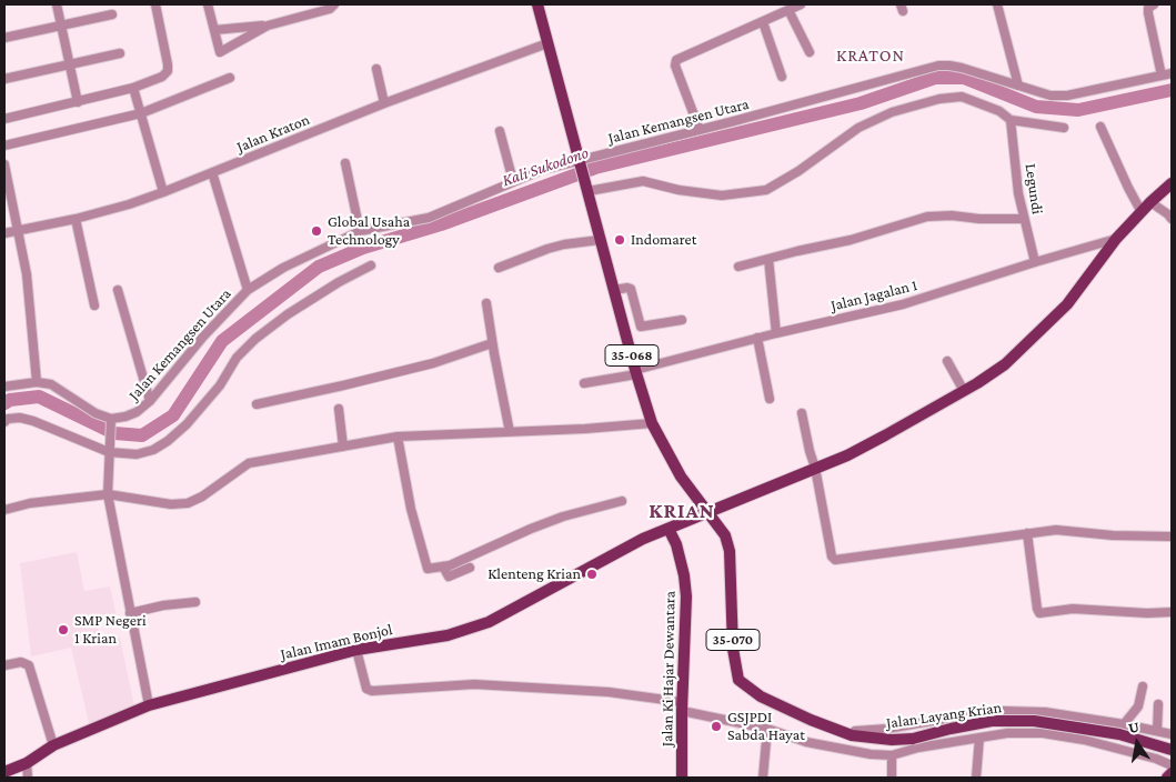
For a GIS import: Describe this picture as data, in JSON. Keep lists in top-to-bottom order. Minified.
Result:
{"streets":{"main road":["35-068","35-070","Jalan Imam Bonjol","Jalan Ki Hajar Dewantara","Jalan Layang Krian"],"street":["Jalan Kemangsen Utara","Jalan Kraton","Legundi","Jalan Jagalan 1"]},"crossings":[["Jalan Kemangsen Utara","35-068"],["Jalan Kraton","35-068"],["Legundi","Jalan Jagalan 1"],["Jalan Jagalan 1","35-068"],["Jalan Jagalan 1","Jalan Imam Bonjol"],["35-068","35-070"],["35-068","Jalan Imam Bonjol"],["35-070","Jalan Imam Bonjol"],["35-070","Jalan Layang Krian"],["Jalan Imam Bonjol","Jalan Ki Hajar Dewantara"]],"districts":["KRATON","KRIAN"],"water":["Kali Sukodono"],"places":["Global Usaha Technology","Indomaret","Klenteng Krian","SMP Negeri 1 Krian","GSJPDI Sabda Hayat"],"north":"top"}
